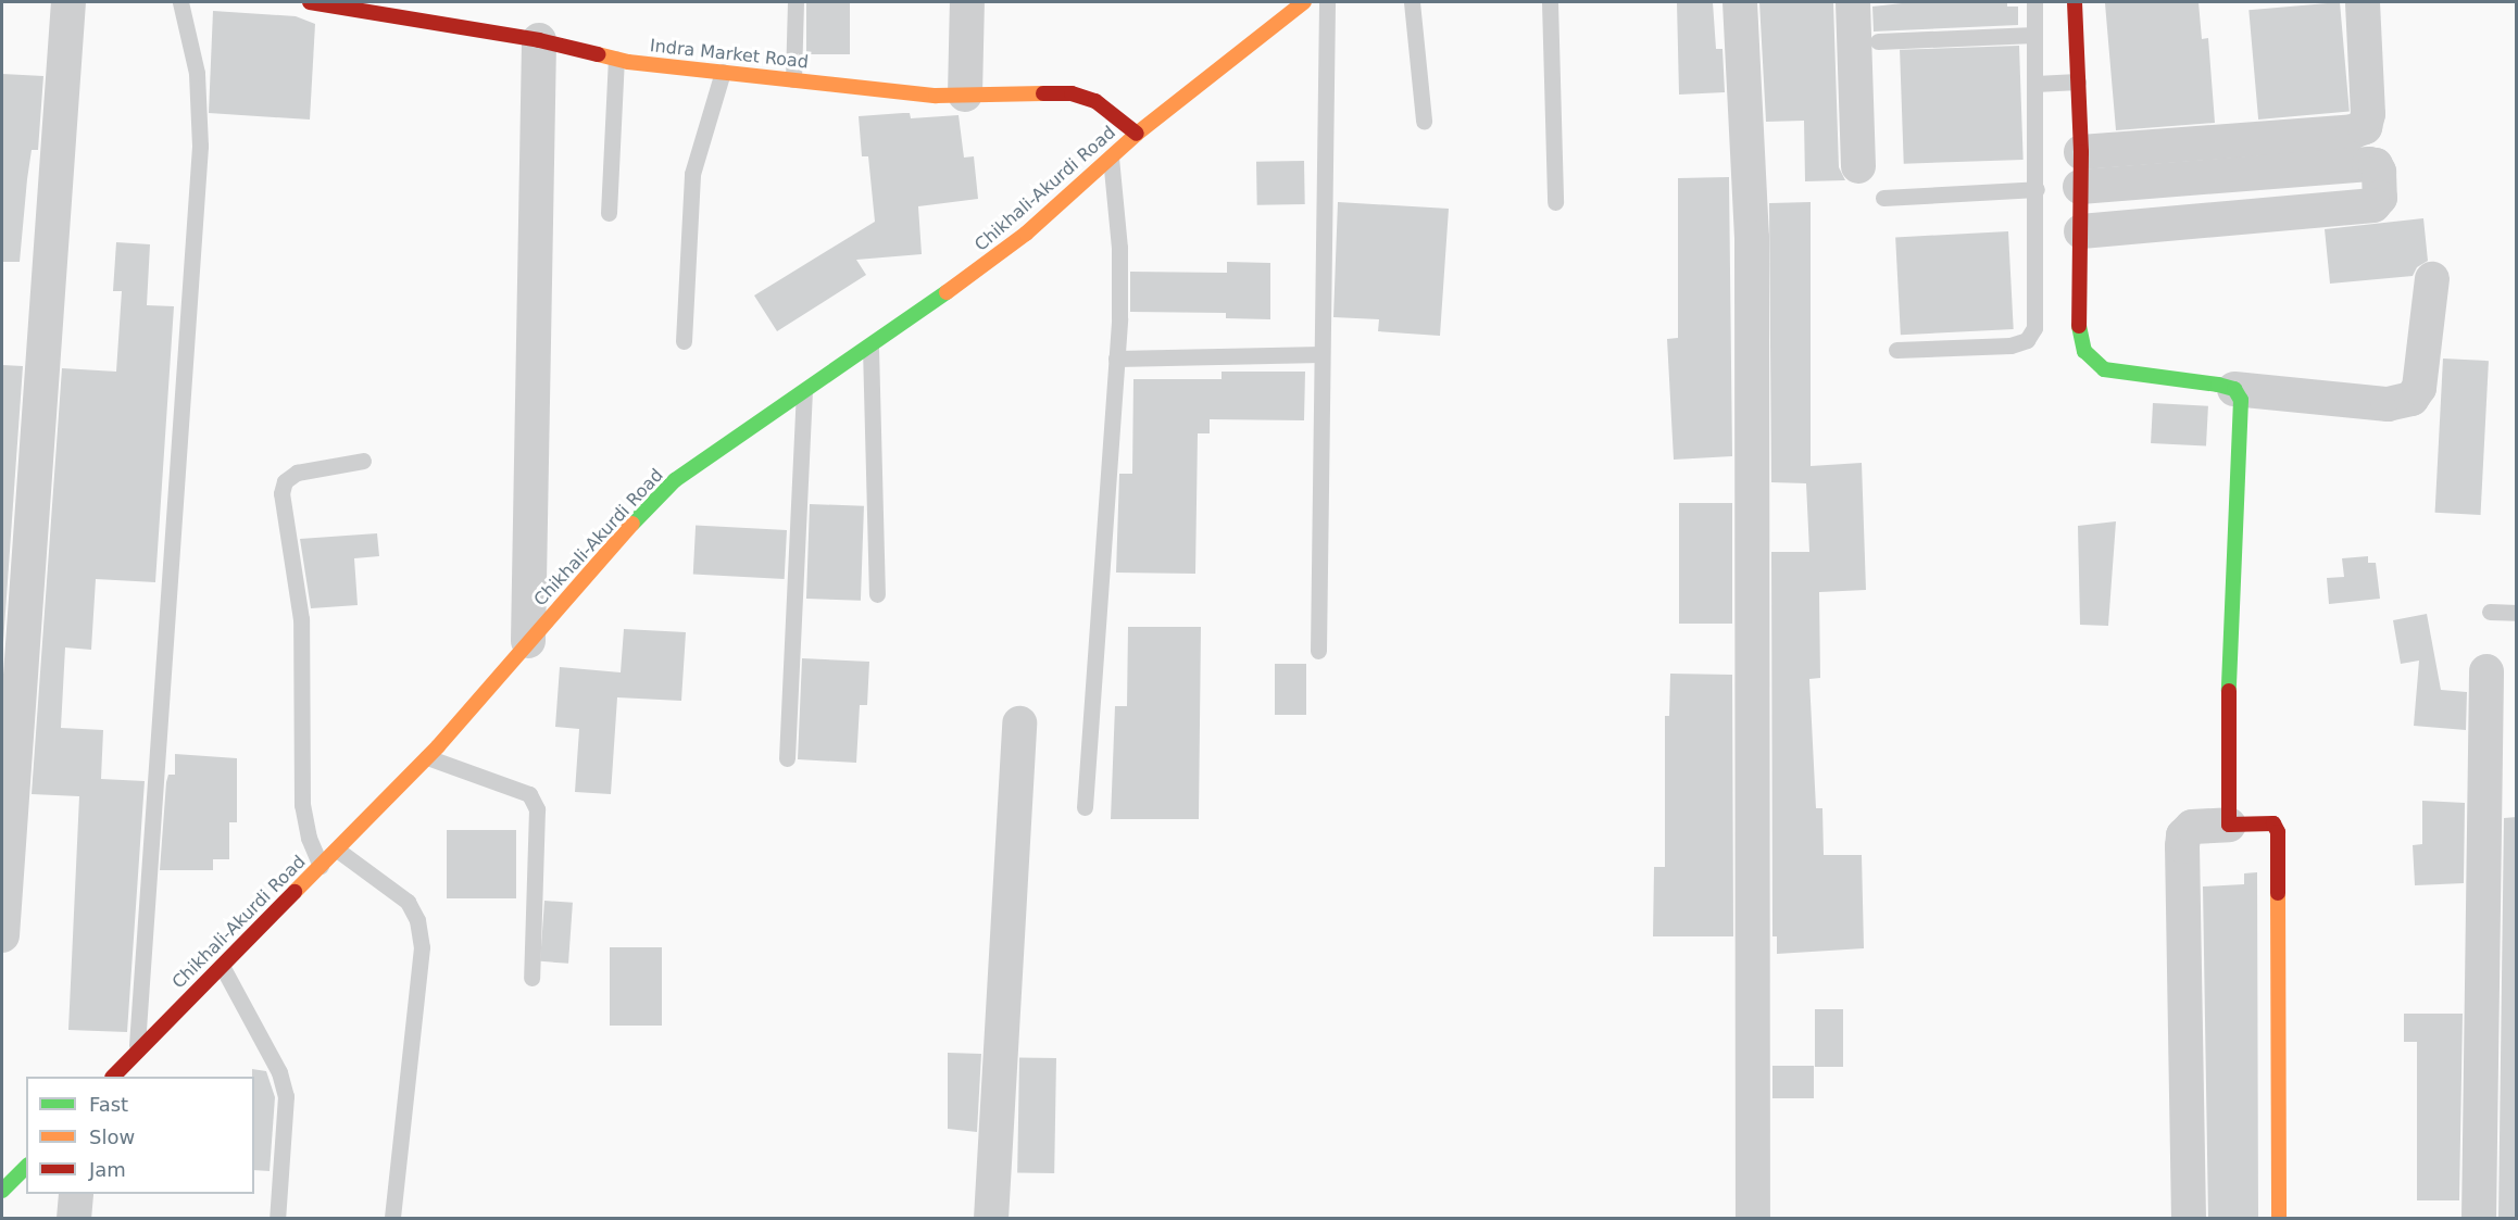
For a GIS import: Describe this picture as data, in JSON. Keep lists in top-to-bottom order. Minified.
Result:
{"streets":{"street":["Indra Market Road","Chikhali-Akurdi Road"]},"crossings":[["Indra Market Road","Chikhali-Akurdi Road"]],"legend":["Fast","Slow","Jam"]}
